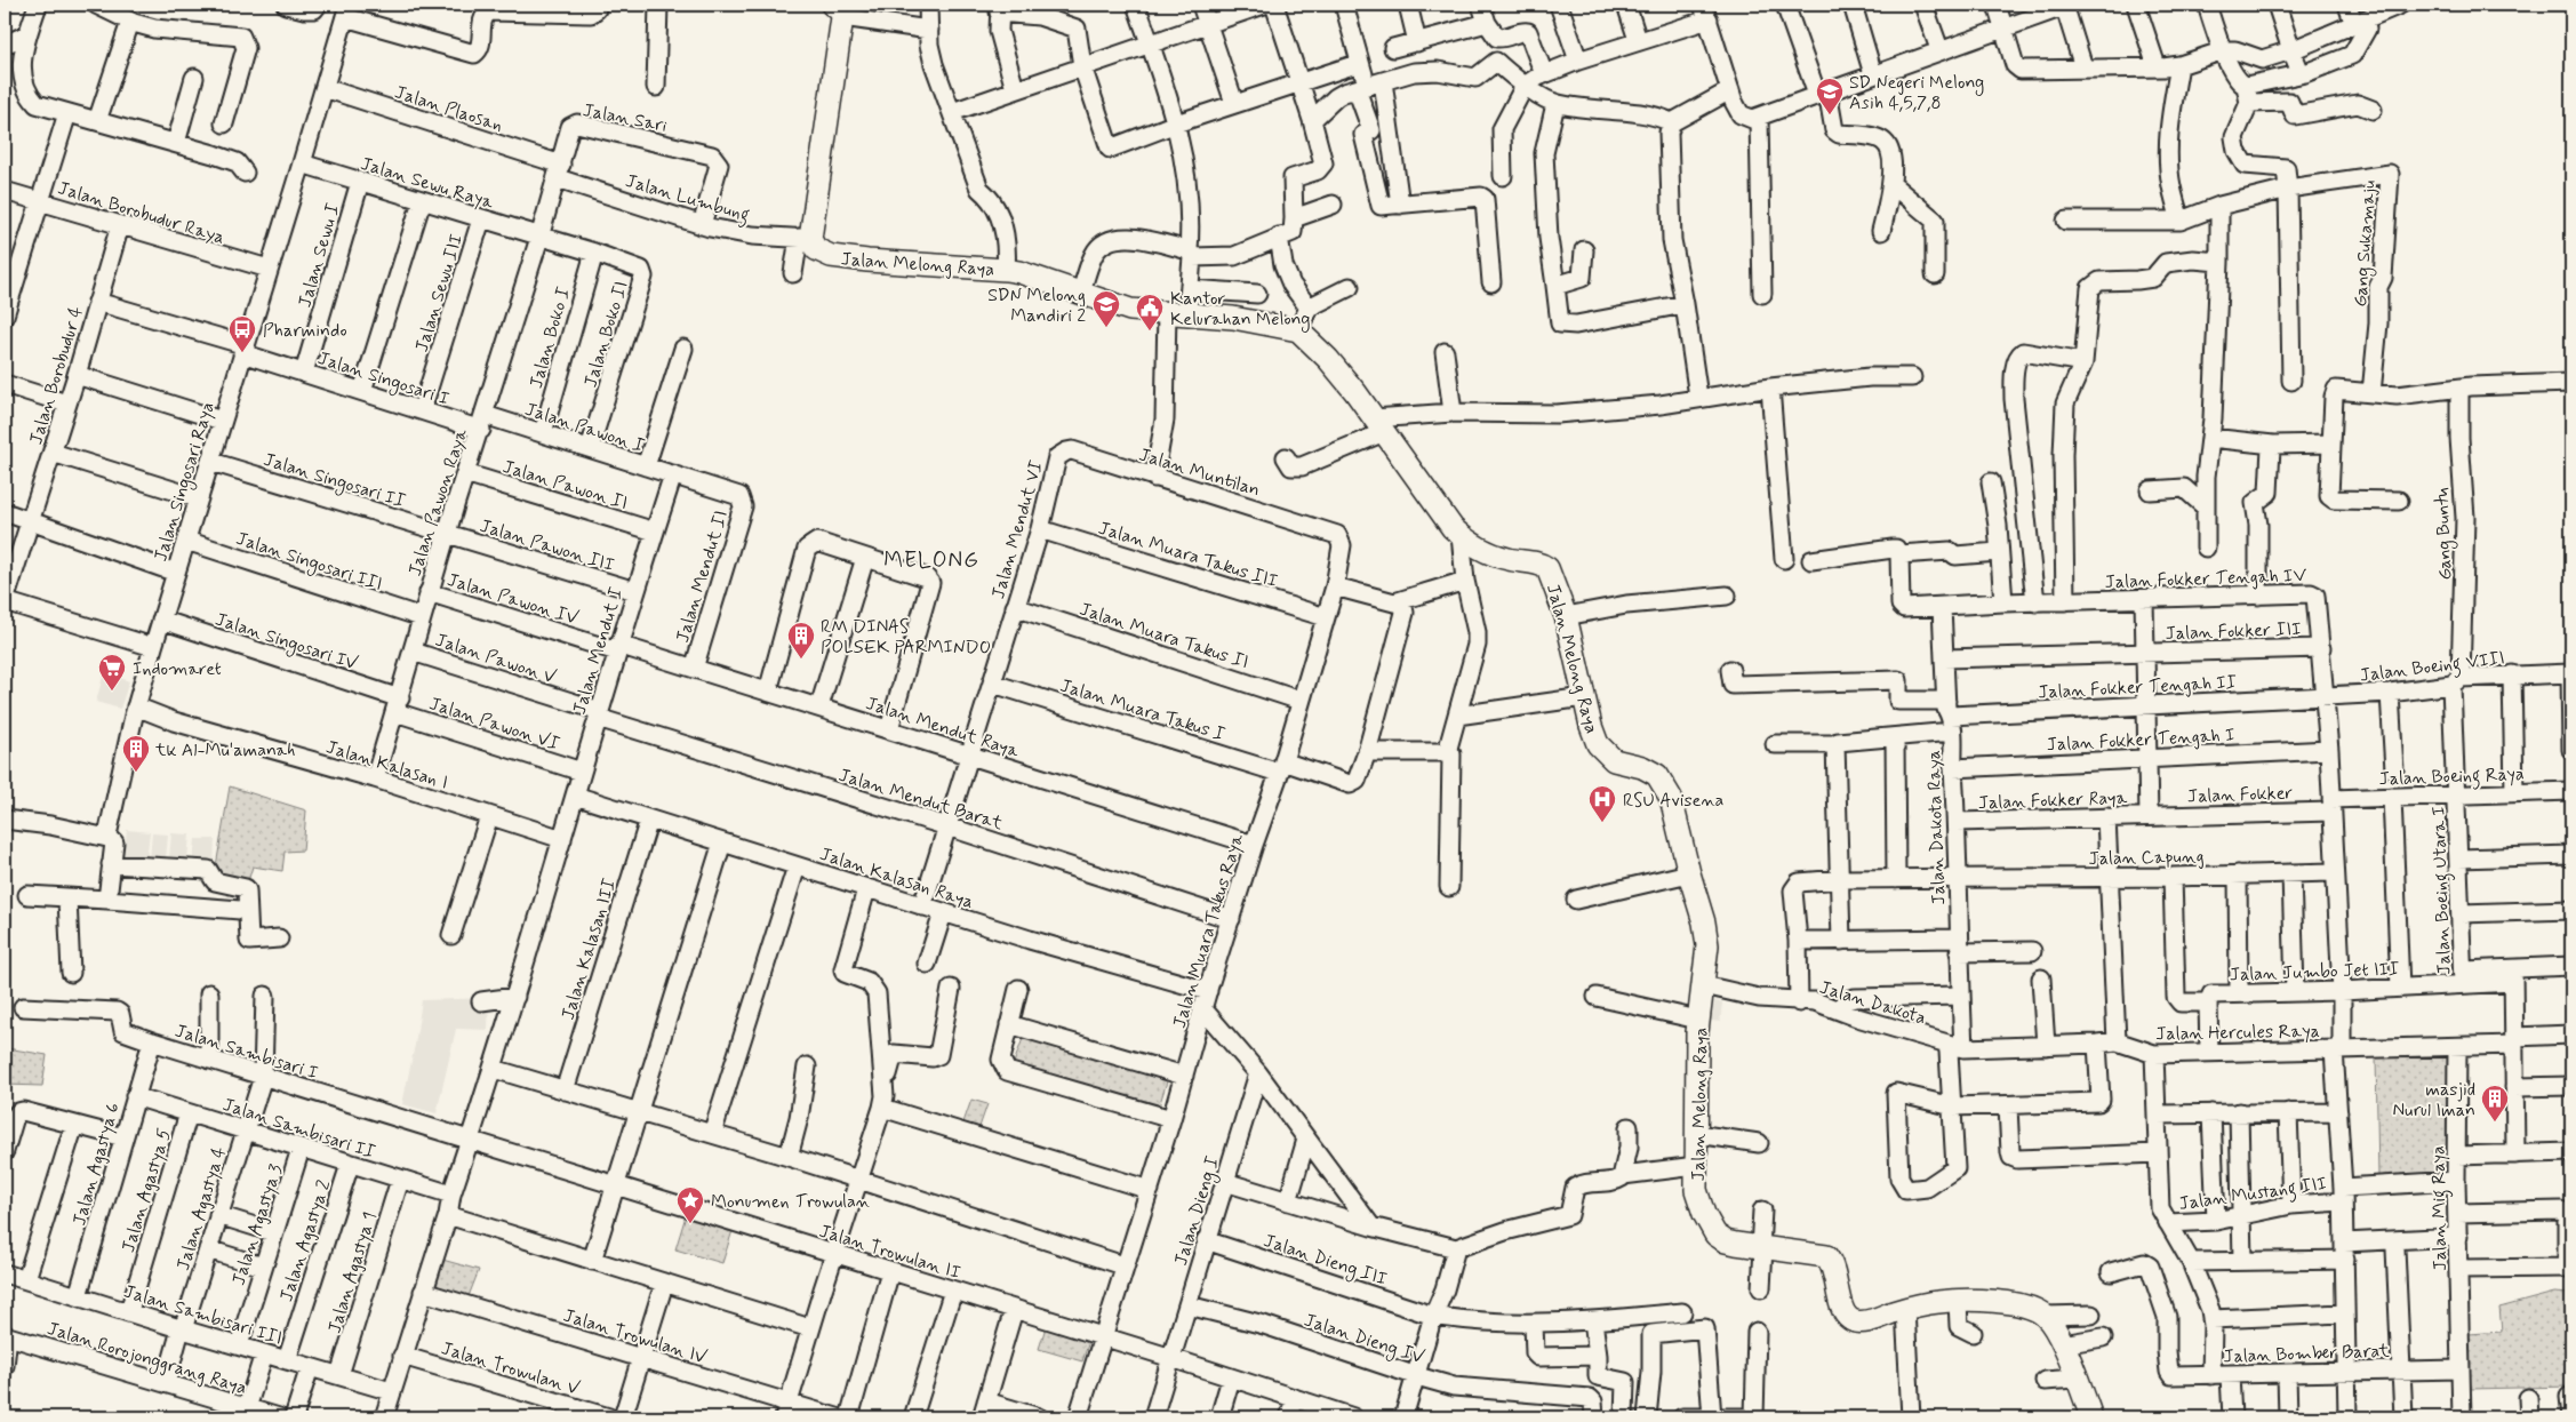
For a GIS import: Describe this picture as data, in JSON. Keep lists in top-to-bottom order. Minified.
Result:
{"streets":{"main road":["Jalan Melong Raya"],"street":["Jalan Plaosan","Jalan Sari","Jalan Sewu Raya","Jalan Lumbung","Jalan Borobudur Raya","Gang Sukamaju","Jalan Sewu I","Jalan Sewu III","Jalan Boko II","Jalan Boko I","Jalan Borobudur 4","Jalan Singosari I","Jalan Pawon I","Jalan Muntilan","Jalan Singosari II","Jalan Singosari Raya","Jalan Pawon II","Jalan Pawon Raya","Jalan Mendut VI","Gang Buntu","Jalan Pawon III","Jalan Muara Takus III","Jalan Singosari III","Jalan Mendut II","Jalan Fokker Tengah IV","Jalan Pawon IV","Jalan Fokker III","Jalan Muara Takus II","Jalan Singosari IV","Jalan Mendut I","Jalan Pawon V","Jalan Boeing VIII","Jalan Fokker Tengah II","Jalan Muara Takus I","Jalan Pawon VI","Jalan Mendut Raya","Jalan Fokker Tengah I","Jalan Kalasan I","Jalan Boeing Raya","Jalan Fokker","Jalan Mendut Barat","Jalan Fokker Raya","Jalan Dakota Raya","Jalan Capung","Jalan Kalasan Raya","Jalan Boeing Utara I","Jalan Muara Takus Raya","Jalan Kalasan III","Jalan Jumbo Jet III","Jalan Dakota","Jalan Hercules Raya","Jalan Sambisari I","Jalan Sambisari II","Jalan Agastya 6","Jalan Agastya 5","Jalan Mustang III","Jalan Agastya 4","Jalan Mig Raya","Jalan Dieng I","Jalan Agastya 3","Jalan Agastya 2","Jalan Trowulan II","Jalan Dieng III","Jalan Agastya 1","Jalan Sambisari III","Jalan Trowulan IV","Jalan Dieng IV","Jalan Bomber Barat","Jalan Rorojonggrang Raya","Jalan Trowulan V"]},"crossings":[["Jalan Plaosan","Jalan Sari"],["Jalan Plaosan","Jalan Lumbung"],["Jalan Plaosan","Jalan Singosari Raya"],["Jalan Sari","Jalan Sewu Raya"],["Jalan Sari","Jalan Lumbung"],["Jalan Sari","Jalan Pawon Raya"],["Jalan Sewu Raya","Jalan Sewu I"],["Jalan Sewu Raya","Jalan Sewu III"],["Jalan Sewu Raya","Jalan Boko II"],["Jalan Sewu Raya","Jalan Boko I"],["Jalan Sewu Raya","Jalan Singosari Raya"],["Jalan Sewu Raya","Jalan Pawon Raya"],["Jalan Lumbung","Jalan Melong Raya"],["Jalan Borobudur Raya","Jalan Borobudur 4"],["Jalan Borobudur Raya","Jalan Singosari Raya"],["Jalan Sewu I","Jalan Singosari I"],["Jalan Melong Raya","Jalan Dakota"],["Jalan Sewu III","Jalan Singosari I"],["Jalan Boko II","Jalan Pawon I"],["Jalan Boko I","Jalan Pawon I"],["Jalan Borobudur 4","Jalan Singosari I"],["Jalan Singosari I","Jalan Pawon I"],["Jalan Singosari I","Jalan Singosari Raya"],["Jalan Singosari I","Jalan Pawon Raya"],["Jalan Pawon I","Jalan Pawon Raya"],["Jalan Pawon I","Jalan Mendut II"],["Jalan Pawon I","Jalan Mendut I"],["Jalan Muntilan","Jalan Mendut VI"],["Jalan Muntilan","Jalan Muara Takus Raya"],["Jalan Singosari II","Jalan Singosari Raya"],["Jalan Singosari II","Jalan Pawon Raya"],["Jalan Singosari II","Jalan Pawon III"],["Jalan Singosari Raya","Jalan Singosari III"],["Jalan Singosari Raya","Jalan Singosari IV"],["Jalan Singosari Raya","Jalan Kalasan I"],["Jalan Pawon II","Jalan Pawon Raya"],["Jalan Pawon II","Jalan Mendut I"],["Jalan Pawon Raya","Jalan Pawon III"],["Jalan Pawon Raya","Jalan Singosari III"],["Jalan Pawon Raya","Jalan Pawon IV"],["Jalan Pawon Raya","Jalan Singosari IV"],["Jalan Pawon Raya","Jalan Pawon V"],["Jalan Pawon Raya","Jalan Pawon VI"],["Jalan Pawon Raya","Jalan Kalasan I"],["Jalan Mendut VI","Jalan Muara Takus III"],["Jalan Mendut VI","Jalan Muara Takus II"],["Jalan Mendut VI","Jalan Muara Takus I"],["Jalan Mendut VI","Jalan Mendut Raya"],["Jalan Mendut VI","Jalan Mendut Barat"],["Jalan Mendut VI","Jalan Kalasan Raya"],["Gang Buntu","Jalan Boeing VIII"],["Gang Buntu","Jalan Boeing Raya"],["Gang Buntu","Jalan Boeing Utara I"],["Jalan Pawon III","Jalan Mendut I"],["Jalan Muara Takus III","Jalan Muara Takus Raya"],["Jalan Mendut II","Jalan Mendut I"],["Jalan Mendut II","Jalan Mendut Raya"],["Jalan Fokker Tengah IV","Jalan Fokker III"],["Jalan Fokker Tengah IV","Jalan Boeing VIII"],["Jalan Fokker Tengah IV","Jalan Fokker Tengah II"],["Jalan Fokker Tengah IV","Jalan Fokker Tengah I"],["Jalan Fokker Tengah IV","Jalan Boeing Raya"],["Jalan Fokker Tengah IV","Jalan Fokker"],["Jalan Fokker Tengah IV","Jalan Dakota Raya"],["Jalan Fokker Tengah IV","Jalan Capung"],["Jalan Fokker Tengah IV","Jalan Jumbo Jet III"],["Jalan Fokker Tengah IV","Jalan Hercules Raya"],["Jalan Fokker Tengah IV","Jalan Mustang III"],["Jalan Fokker Tengah IV","Jalan Bomber Barat"],["Jalan Pawon IV","Jalan Mendut I"],["Jalan Pawon IV","Jalan Mendut Raya"],["Jalan Fokker III","Jalan Dakota Raya"],["Jalan Muara Takus II","Jalan Muara Takus Raya"],["Jalan Singosari IV","Jalan Pawon VI"],["Jalan Mendut I","Jalan Pawon V"],["Jalan Mendut I","Jalan Pawon VI"],["Jalan Mendut I","Jalan Mendut Raya"],["Jalan Mendut I","Jalan Kalasan I"],["Jalan Mendut I","Jalan Mendut Barat"],["Jalan Mendut I","Jalan Kalasan Raya"],["Jalan Mendut I","Jalan Sambisari I"],["Jalan Mendut I","Jalan Sambisari II"],["Jalan Mendut I","Jalan Trowulan II"],["Jalan Mendut I","Jalan Sambisari III"],["Jalan Mendut I","Jalan Trowulan IV"],["Jalan Mendut I","Jalan Trowulan V"],["Jalan Pawon V","Jalan Mendut Barat"],["Jalan Boeing VIII","Jalan Fokker Tengah II"],["Jalan Fokker Tengah II","Jalan Dakota Raya"],["Jalan Muara Takus I","Jalan Muara Takus Raya"],["Jalan Mendut Raya","Jalan Muara Takus Raya"],["Jalan Fokker Tengah I","Jalan Dakota Raya"],["Jalan Boeing Raya","Jalan Fokker"],["Jalan Boeing Raya","Jalan Boeing Utara I"],["Jalan Fokker","Jalan Fokker Raya"],["Jalan Mendut Barat","Jalan Muara Takus Raya"],["Jalan Fokker Raya","Jalan Dakota Raya"],["Jalan Dakota Raya","Jalan Capung"],["Jalan Dakota Raya","Jalan Dakota"],["Jalan Dakota Raya","Jalan Hercules Raya"],["Jalan Capung","Jalan Jumbo Jet III"],["Jalan Kalasan Raya","Jalan Muara Takus Raya"],["Jalan Kalasan Raya","Jalan Kalasan III"],["Jalan Boeing Utara I","Jalan Jumbo Jet III"],["Jalan Muara Takus Raya","Jalan Trowulan II"],["Jalan Dakota","Jalan Hercules Raya"],["Jalan Hercules Raya","Jalan Mig Raya"],["Jalan Hercules Raya","Jalan Bomber Barat"],["Jalan Sambisari I","Jalan Agastya 6"],["Jalan Sambisari I","Jalan Agastya 4"],["Jalan Sambisari I","Jalan Trowulan II"],["Jalan Sambisari II","Jalan Agastya 6"],["Jalan Sambisari II","Jalan Agastya 5"],["Jalan Sambisari II","Jalan Agastya 4"],["Jalan Sambisari II","Jalan Agastya 3"],["Jalan Sambisari II","Jalan Agastya 2"],["Jalan Sambisari II","Jalan Agastya 1"],["Jalan Agastya 6","Jalan Sambisari III"],["Jalan Agastya 5","Jalan Sambisari III"],["Jalan Mustang III","Jalan Mig Raya"],["Jalan Mustang III","Jalan Bomber Barat"],["Jalan Agastya 4","Jalan Sambisari III"],["Jalan Agastya 4","Jalan Rorojonggrang Raya"],["Jalan Mig Raya","Jalan Bomber Barat"],["Jalan Dieng I","Jalan Trowulan II"],["Jalan Dieng I","Jalan Dieng III"],["Jalan Dieng I","Jalan Dieng IV"],["Jalan Agastya 3","Jalan Sambisari III"],["Jalan Agastya 2","Jalan Sambisari III"],["Jalan Agastya 1","Jalan Sambisari III"]],"districts":["MELONG"],"places":{"school or university":["SD Negeri Melong Asih 4,5,7,8","SDN Melong Mandiri 2"],"public building":["Kantor Kelurahan Melong"],"bus stop":["Pharmindo"],"building":["RM DINAS POLSEK PARMINDO","tk Al-Mu'amanah","masjid Nurul Iman"],"supermarket":["Indomaret"],"hospital":["RSU Avisena"],"place":["Monumen Trowulan"]}}
